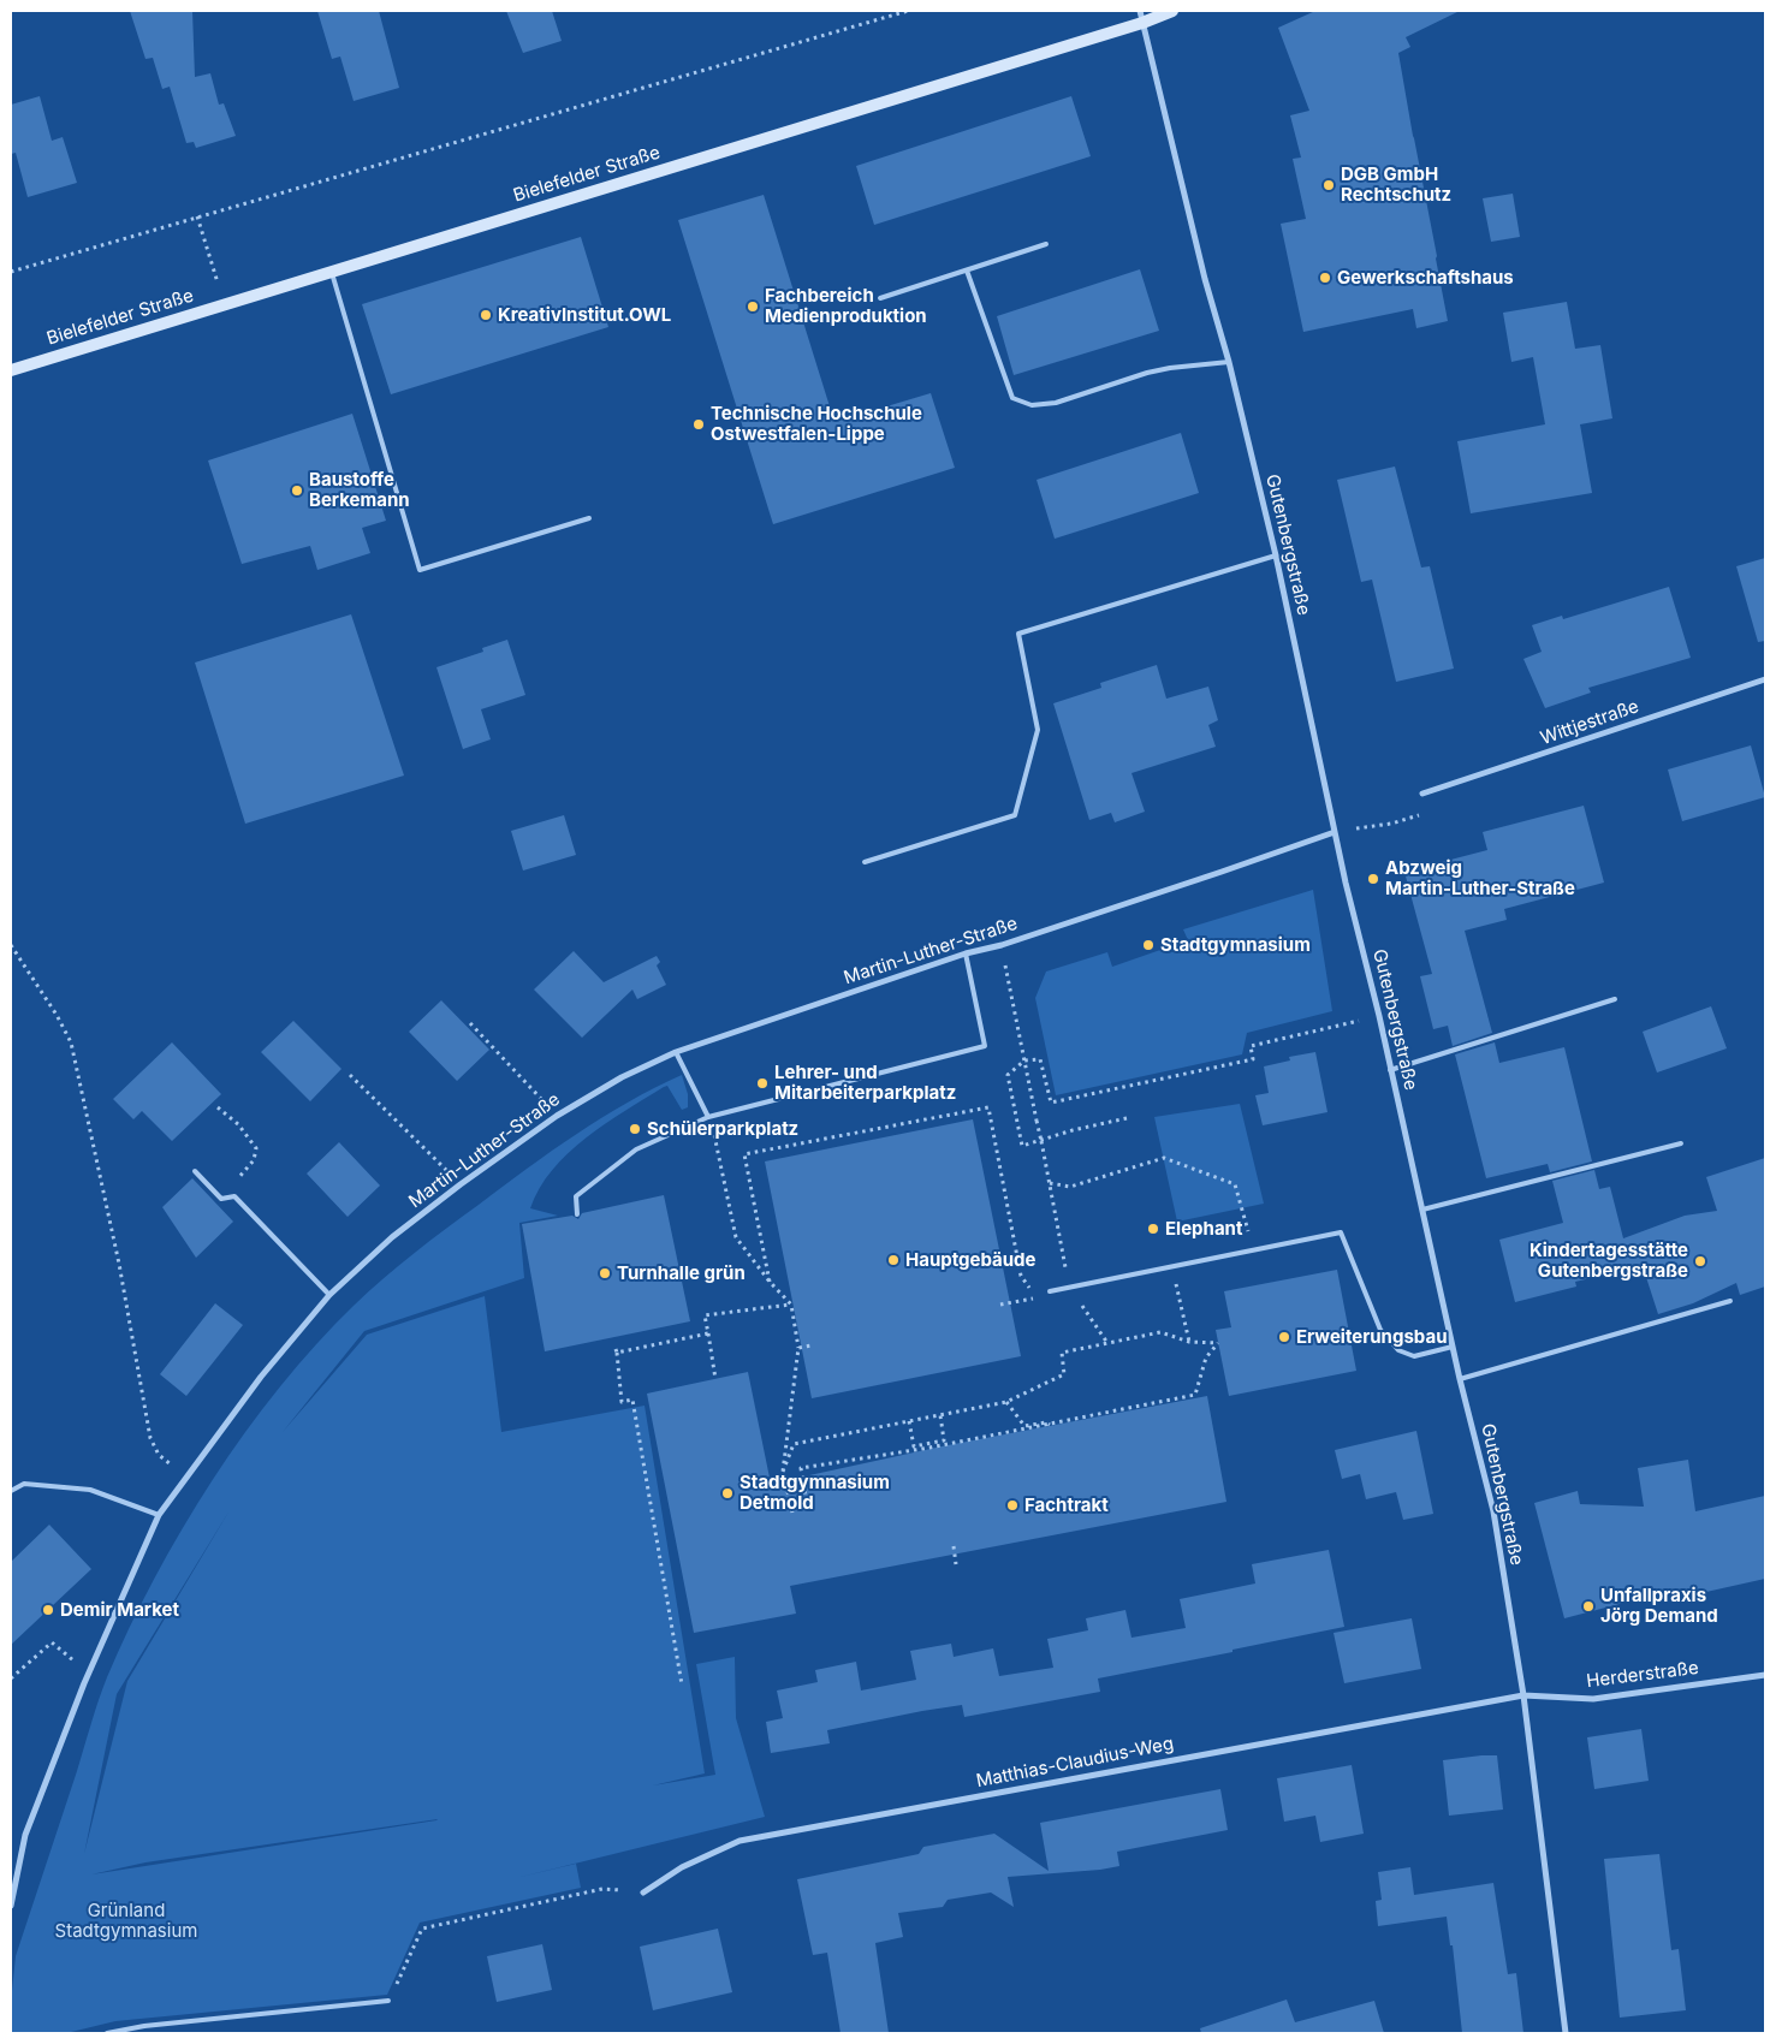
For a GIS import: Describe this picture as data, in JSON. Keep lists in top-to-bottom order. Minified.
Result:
{"streets":{"main road":["Bielefelder Straße"],"street":["Gutenbergstraße","Wittjestraße","Martin-Luther-Straße","Herderstraße","Matthias-Claudius-Weg"]},"crossings":[["Bielefelder Straße","Gutenbergstraße"],["Gutenbergstraße","Martin-Luther-Straße"],["Gutenbergstraße","Herderstraße"],["Gutenbergstraße","Matthias-Claudius-Weg"],["Herderstraße","Matthias-Claudius-Weg"]],"parks":["Grünland Stadtgymnasium"],"places":["DGB GmbH Rechtschutz","Gewerkschaftshaus","Fachbereich Medienproduktion","KreativInstitut.OWL","Technische Hochschule Ostwestfalen-Lippe","Baustoffe Berkemann","Abzweig Martin-Luther-Straße","Stadtgymnasium","Lehrer- und Mitarbeiterparkplatz","Schülerparkplatz","Elephant","Hauptgebäude","Kindertagesstätte Gutenbergstraße","Turnhalle grün","Erweiterungsbau","Stadtgymnasium Detmold","Fachtrakt","Unfallpraxis Jörg Demand","Demir Market"]}
